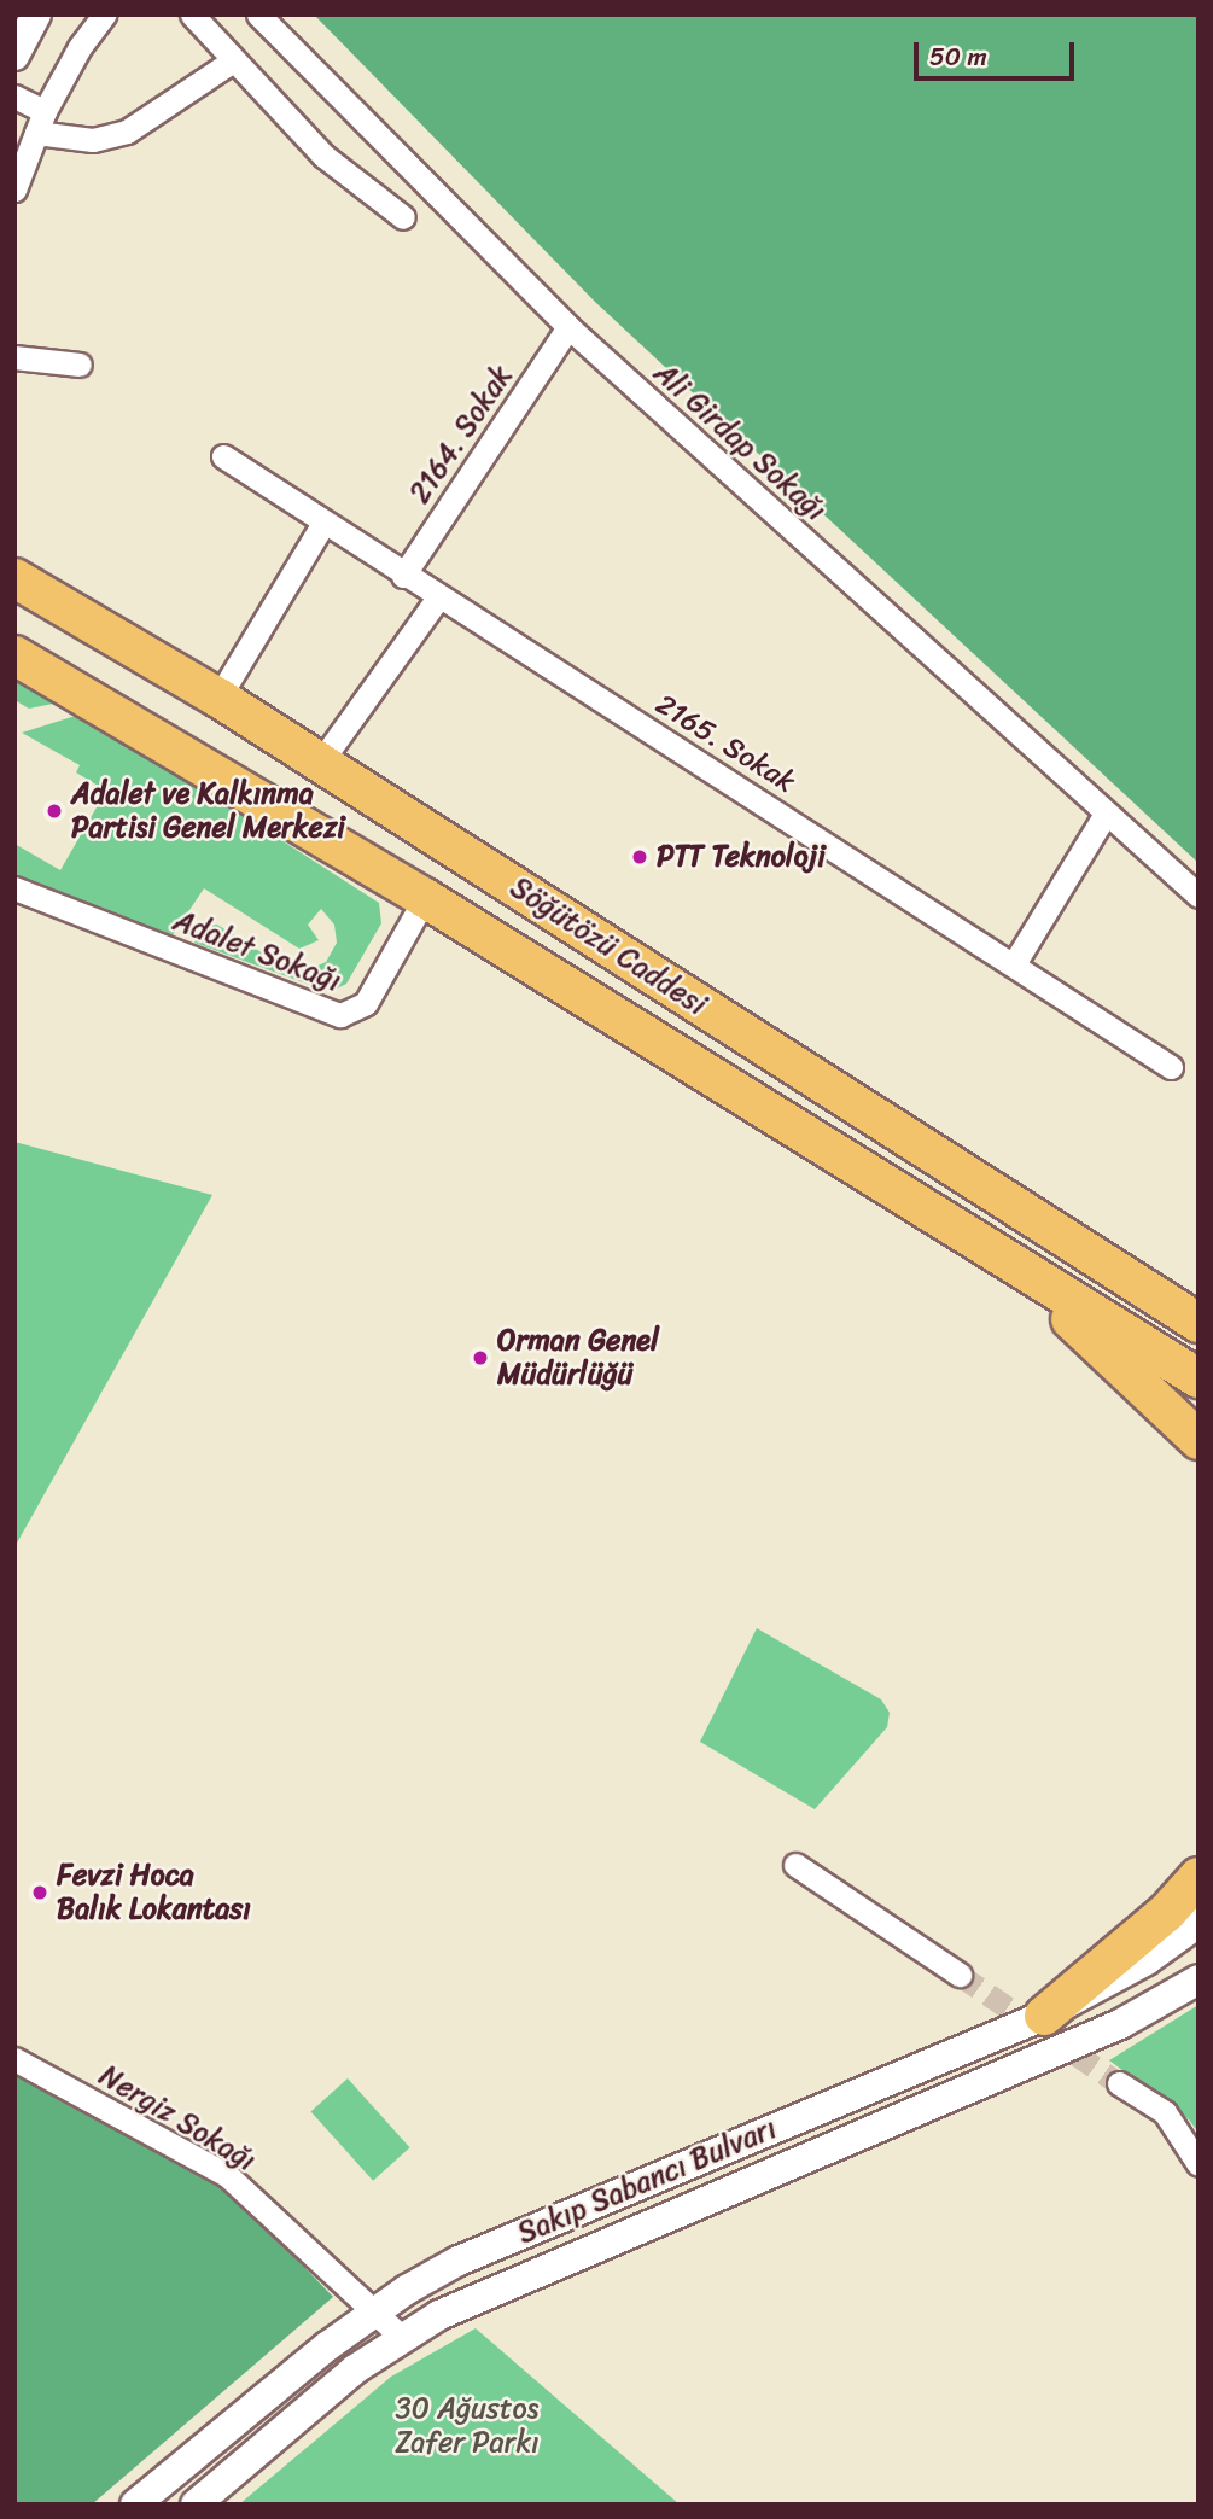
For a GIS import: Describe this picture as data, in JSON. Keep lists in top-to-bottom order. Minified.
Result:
{"streets":{"main road":["Söğütözü Caddesi"],"street":["2164. Sokak","Ali Girdap Sokağı","2165. Sokak","Adalet Sokağı","Nergiz Sokağı","Sakıp Sabancı Bulvarı"]},"crossings":[["2164. Sokak","Ali Girdap Sokağı"],["2164. Sokak","2165. Sokak"],["Söğütözü Caddesi","Adalet Sokağı"],["Nergiz Sokağı","Sakıp Sabancı Bulvarı"]],"parks":["30 Ağustos Zafer Parkı"],"places":["Adalet ve Kalkınma Partisi Genel Merkezi","PTT Teknoloji","Orman Genel Müdürlüğü","Fevzi Hoca Balık Lokantası"],"scale_bar":"50 m"}
